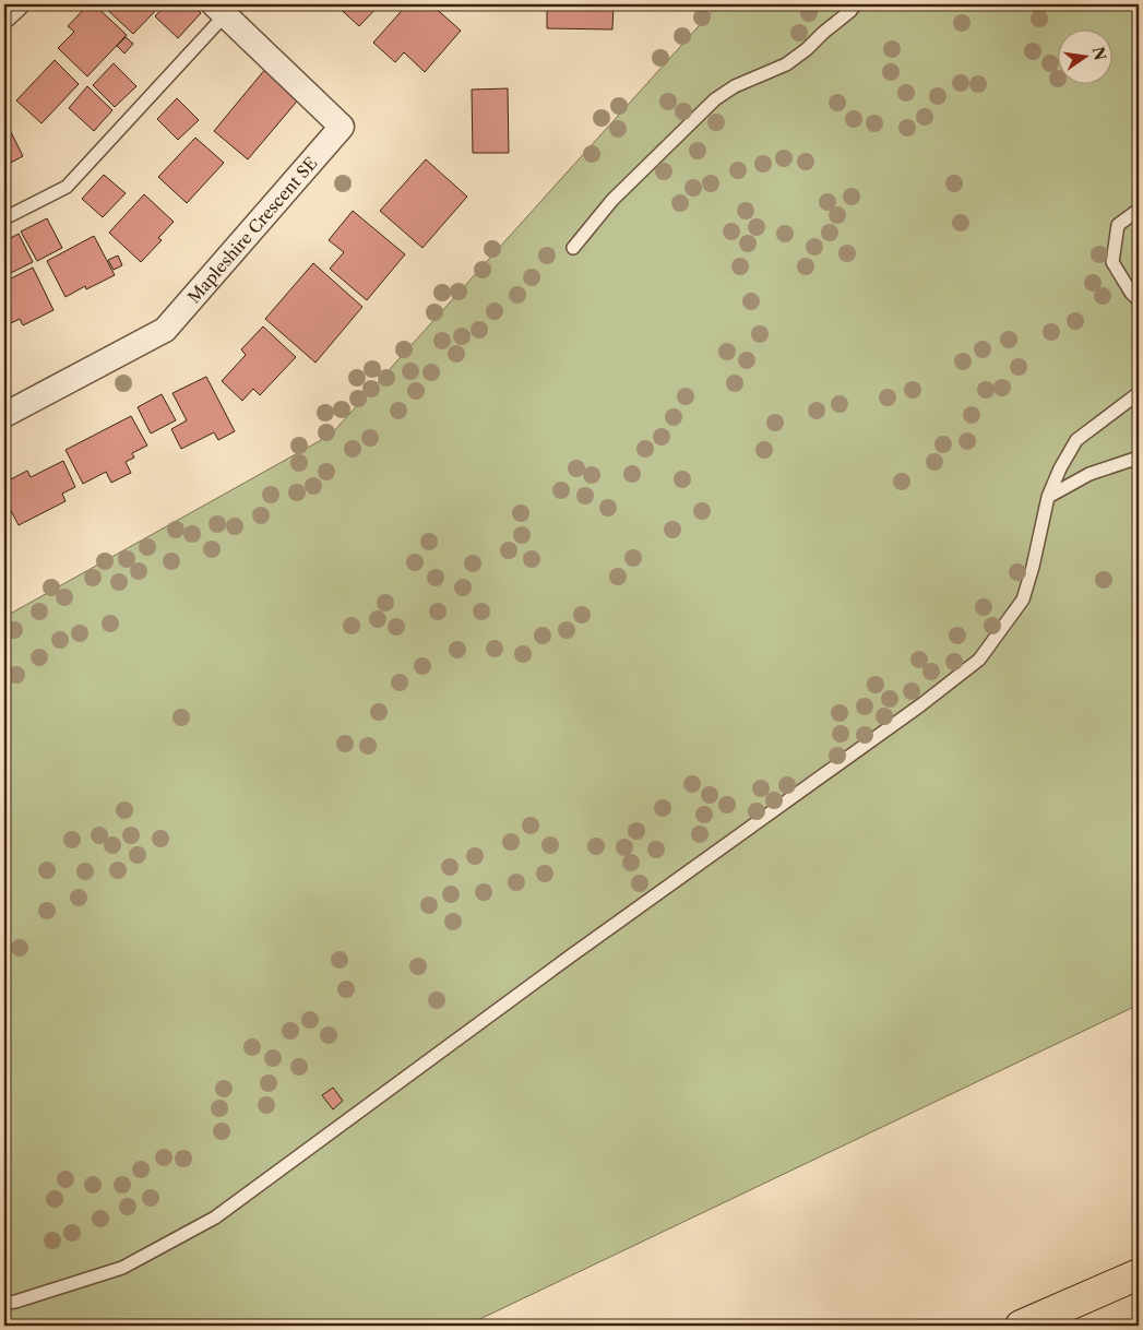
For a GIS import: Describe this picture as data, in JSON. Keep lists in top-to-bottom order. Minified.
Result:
{"streets":{"street":["Mapleshire Crescent SE"]},"north":"right"}
